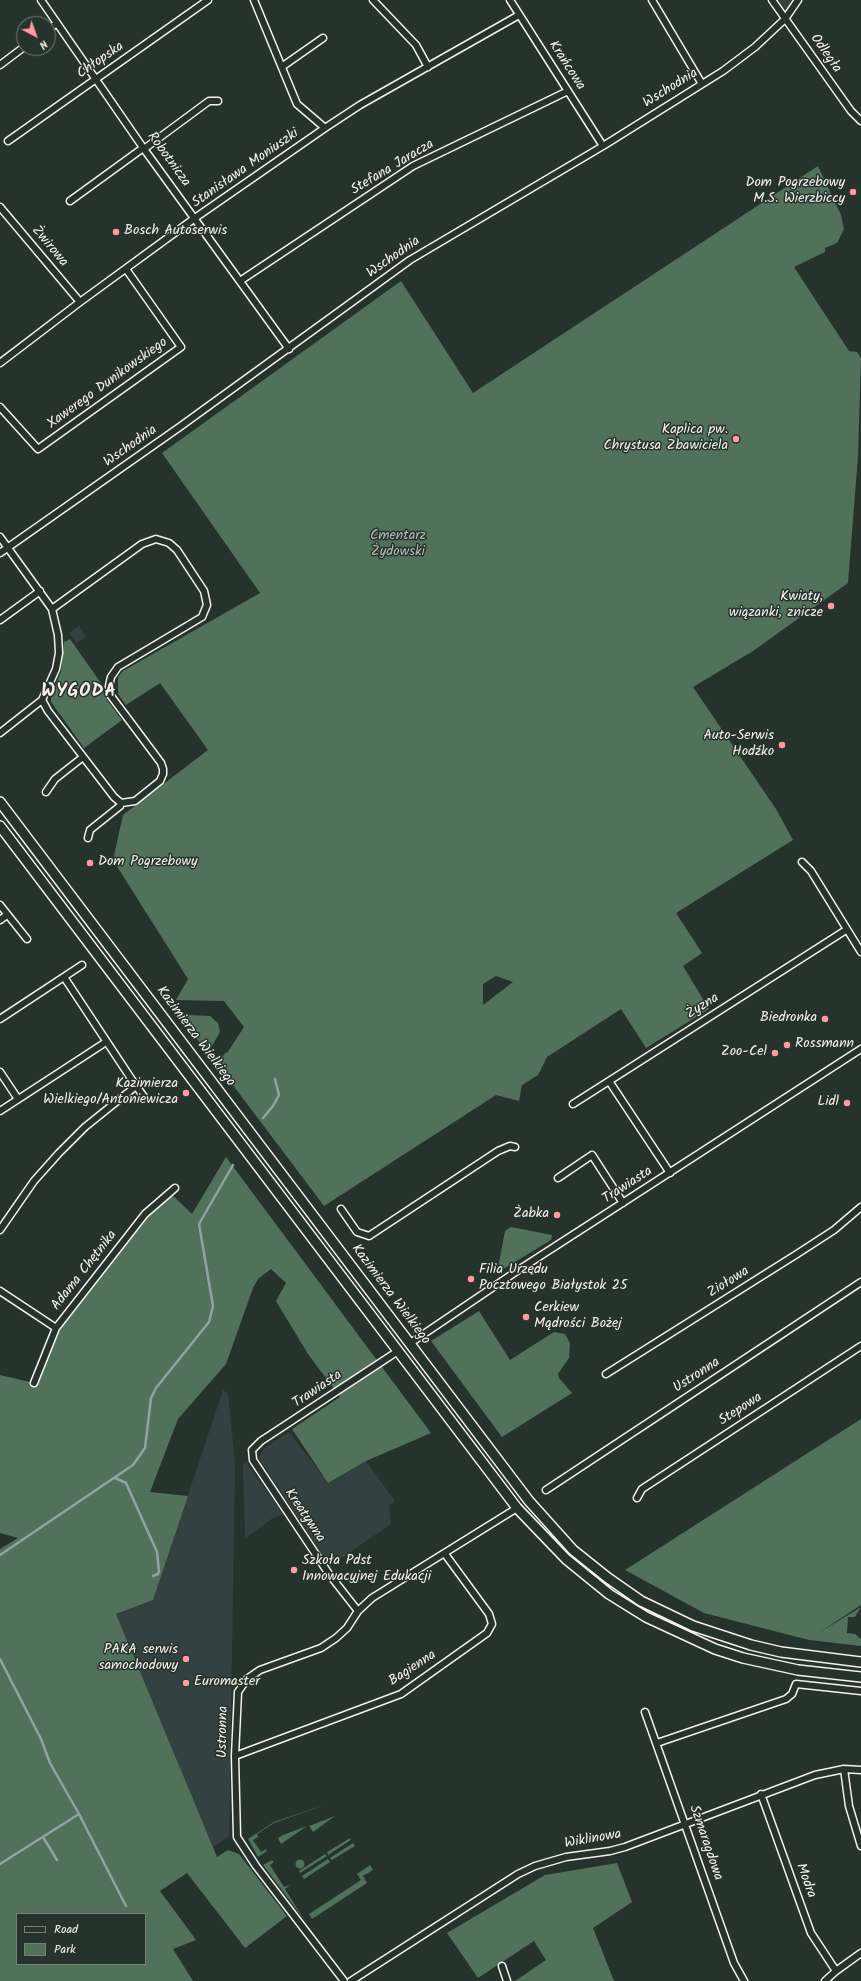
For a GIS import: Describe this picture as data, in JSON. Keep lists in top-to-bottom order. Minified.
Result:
{"streets":{"main road":["Kazimierza Wielkiego"],"street":["Odległa","Chłopska","Krańcowa","Wschodnia","Robotnicza","Stefana Jaracza","Stanisława Moniuszki","Żwirowa","Xawerego Dunikowskiego","Żyzna","Trawiasta","Adama Chętnika","Ziołowa","Ustronna","Stepowa","Kreatywna","Bagienna","Wiklinowa","Szmaragdowa","Modra"]},"crossings":[["Odległa","Wschodnia"],["Chłopska","Robotnicza"],["Krańcowa","Wschodnia"],["Krańcowa","Stefana Jaracza"],["Krańcowa","Stanisława Moniuszki"],["Wschodnia","Robotnicza"],["Robotnicza","Stefana Jaracza"],["Robotnicza","Stanisława Moniuszki"],["Stanisława Moniuszki","Żwirowa"],["Stanisława Moniuszki","Xawerego Dunikowskiego"],["Kazimierza Wielkiego","Trawiasta"],["Kazimierza Wielkiego","Ustronna"],["Trawiasta","Kreatywna"],["Ustronna","Kreatywna"],["Ustronna","Bagienna"],["Wiklinowa","Szmaragdowa"],["Wiklinowa","Modra"]],"districts":["WYGODA"],"parks":["Cmentarz Żydowski"],"places":["Dom Pogrzebowy M.S. Wierzbiccy","Bosch Autoserwis","Kaplica pw. Chrystusa Zbawiciela","Kwiaty, wiązanki, znicze","Auto-Serwis Hodźko","Dom Pogrzebowy","Biedronka","Rossmann","Zoo-Cel","Kazimierza Wielkiego/Antoniewicza","Lidl","Żabka","Filia Urzędu Pocztowego Białystok 25","Cerkiew Mądrości Bożej","Szkoła Pdst Innowacyjnej Edukacji","PAKA serwis samochodowy","Euromaster"],"legend":["Road","Park"],"north":"bottom right"}
